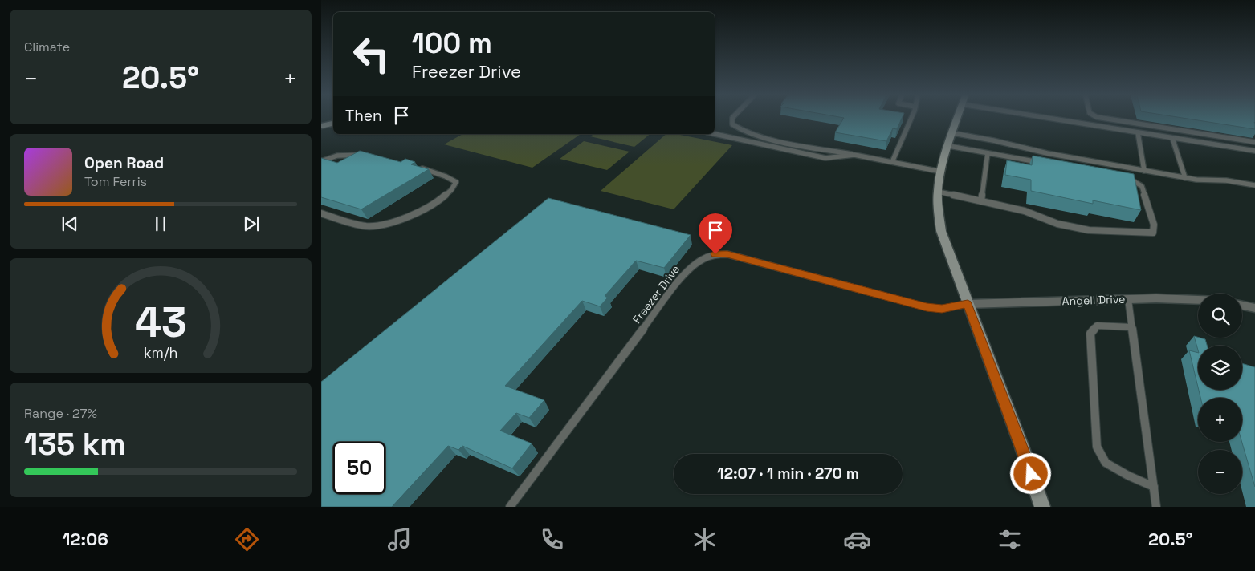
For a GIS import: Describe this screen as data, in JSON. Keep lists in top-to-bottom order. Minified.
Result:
{"streets":{"street":["Angell Drive"],"lane":["Freezer Drive"]},"crossings":[["Freezer Drive","Angell Drive"]],"page":{"tile":["Climate",["Range · 27%","135 km"]],"turn":["100 m","Freezer Drive"],"heat":["−","20.5°","+"],"then":"Then","song":["Open Road","Tom Ferris"],"map_buttons":["+","−"],"limit":"50","trip":"12:07 · 1 min · 270 m","tabs":["12:06","20.5°"],"gauge":["43","km/h"]}}
